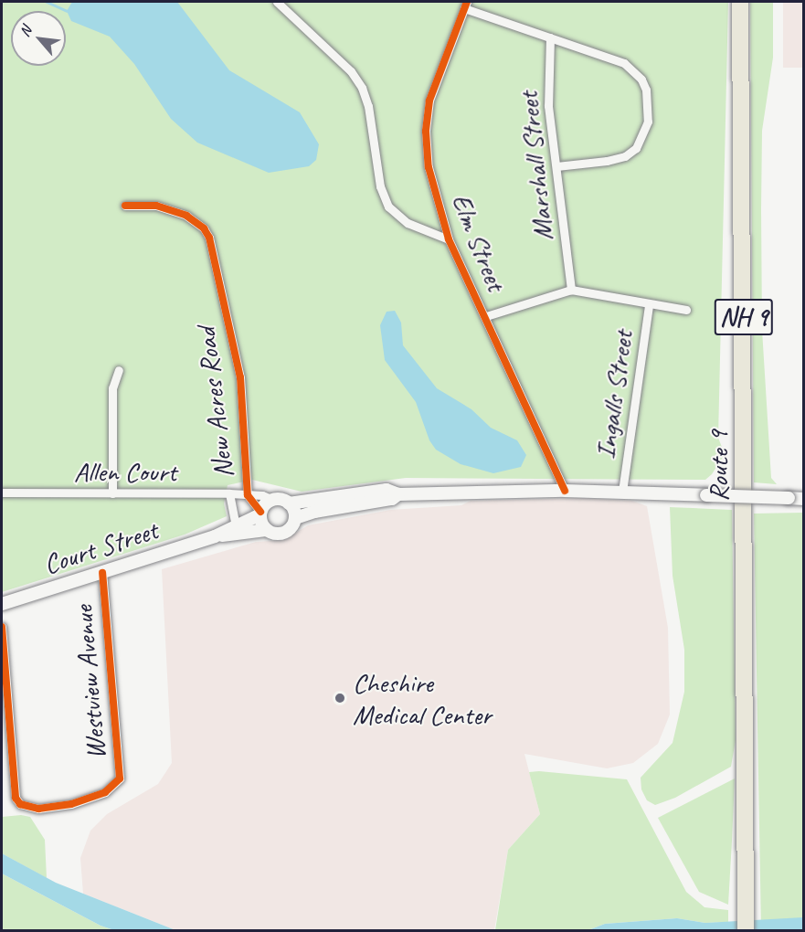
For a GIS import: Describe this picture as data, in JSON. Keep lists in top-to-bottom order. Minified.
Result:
{"streets":{"highway":["NH 9","Route 9"],"main road":["Court Street"],"street":["Marshall Street","Elm Street","Ingalls Street","New Acres Road","Allen Court","Westview Avenue"]},"crossings":[["Elm Street","Court Street"],["Ingalls Street","Court Street"],["New Acres Road","Allen Court"],["Allen Court","Court Street"],["Court Street","Westview Avenue"]],"places":["Cheshire Medical Center"],"north":"top left"}
